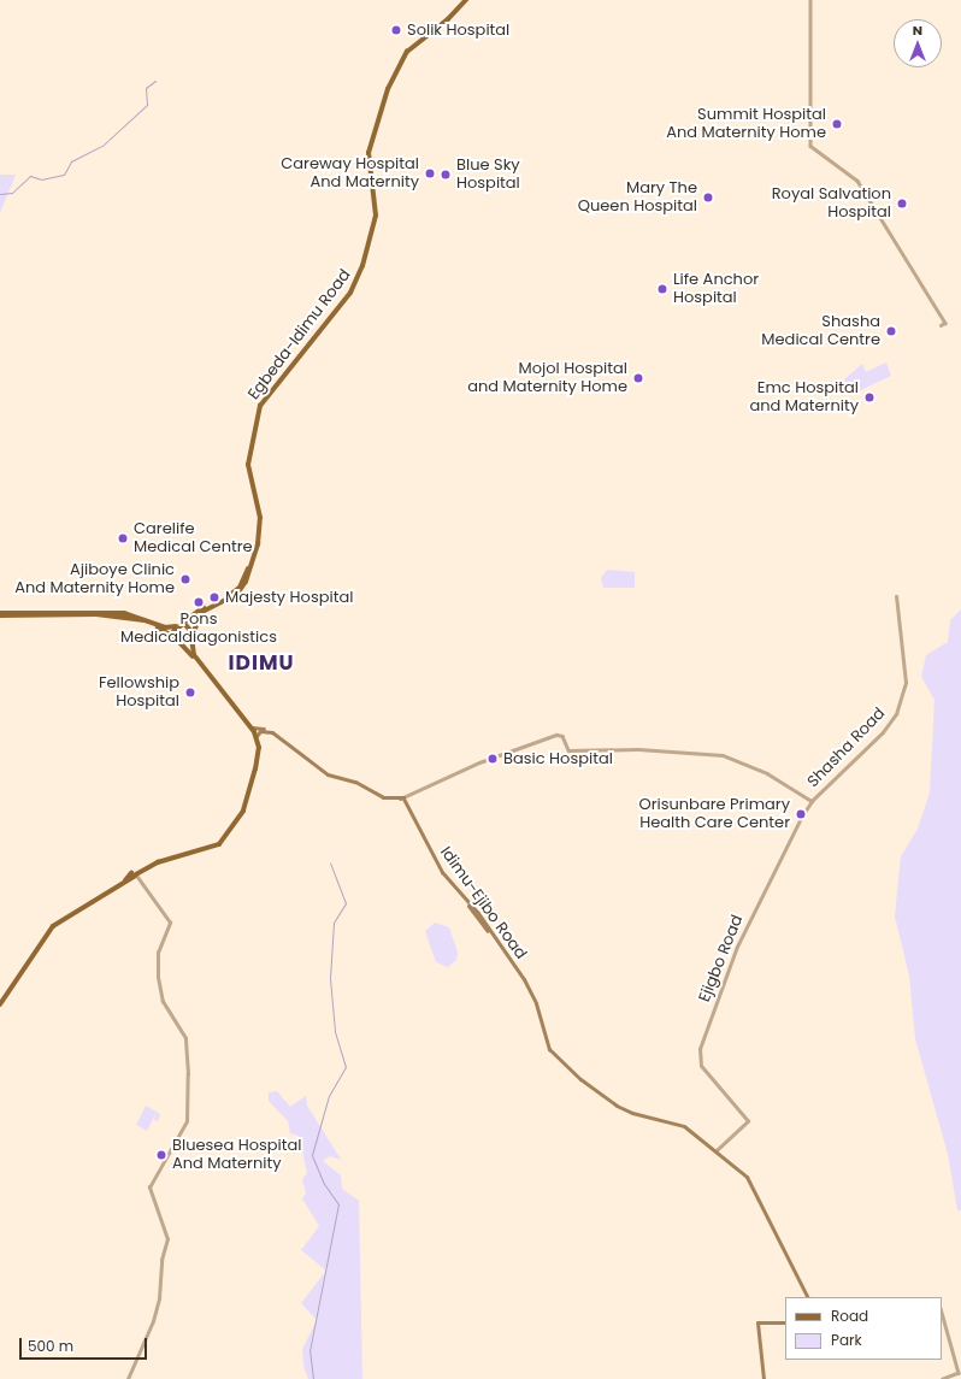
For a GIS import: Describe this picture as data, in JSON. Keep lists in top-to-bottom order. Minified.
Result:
{"streets":{"main road":["Egbeda-Idimu Road","Idimu-Ejibo Road"],"street":["Shasha Road","Ejigbo Road"]},"crossings":[["Shasha Road","Ejigbo Road"],["Idimu-Ejibo Road","Ejigbo Road"]],"districts":["IDIMU"],"places":["Solik Hospital","Summit Hospital And Maternity Home","Careway Hospital And Maternity","Blue Sky Hospital","Mary The Queen Hospital","Royal Salvation Hospital","Life Anchor Hospital","Shasha Medical Centre","Mojol Hospital and Maternity Home","Emc Hospital and Maternity","Carelife Medical Centre","Ajiboye Clinic And Maternity Home","Majesty Hospital","Pons Medicaldiagonistics","Fellowship Hospital","Basic Hospital","Orisunbare Primary Health Care Center","Bluesea Hospital And Maternity"],"legend":["Road","Park"],"scale_bar":"500 m","north":"top"}
